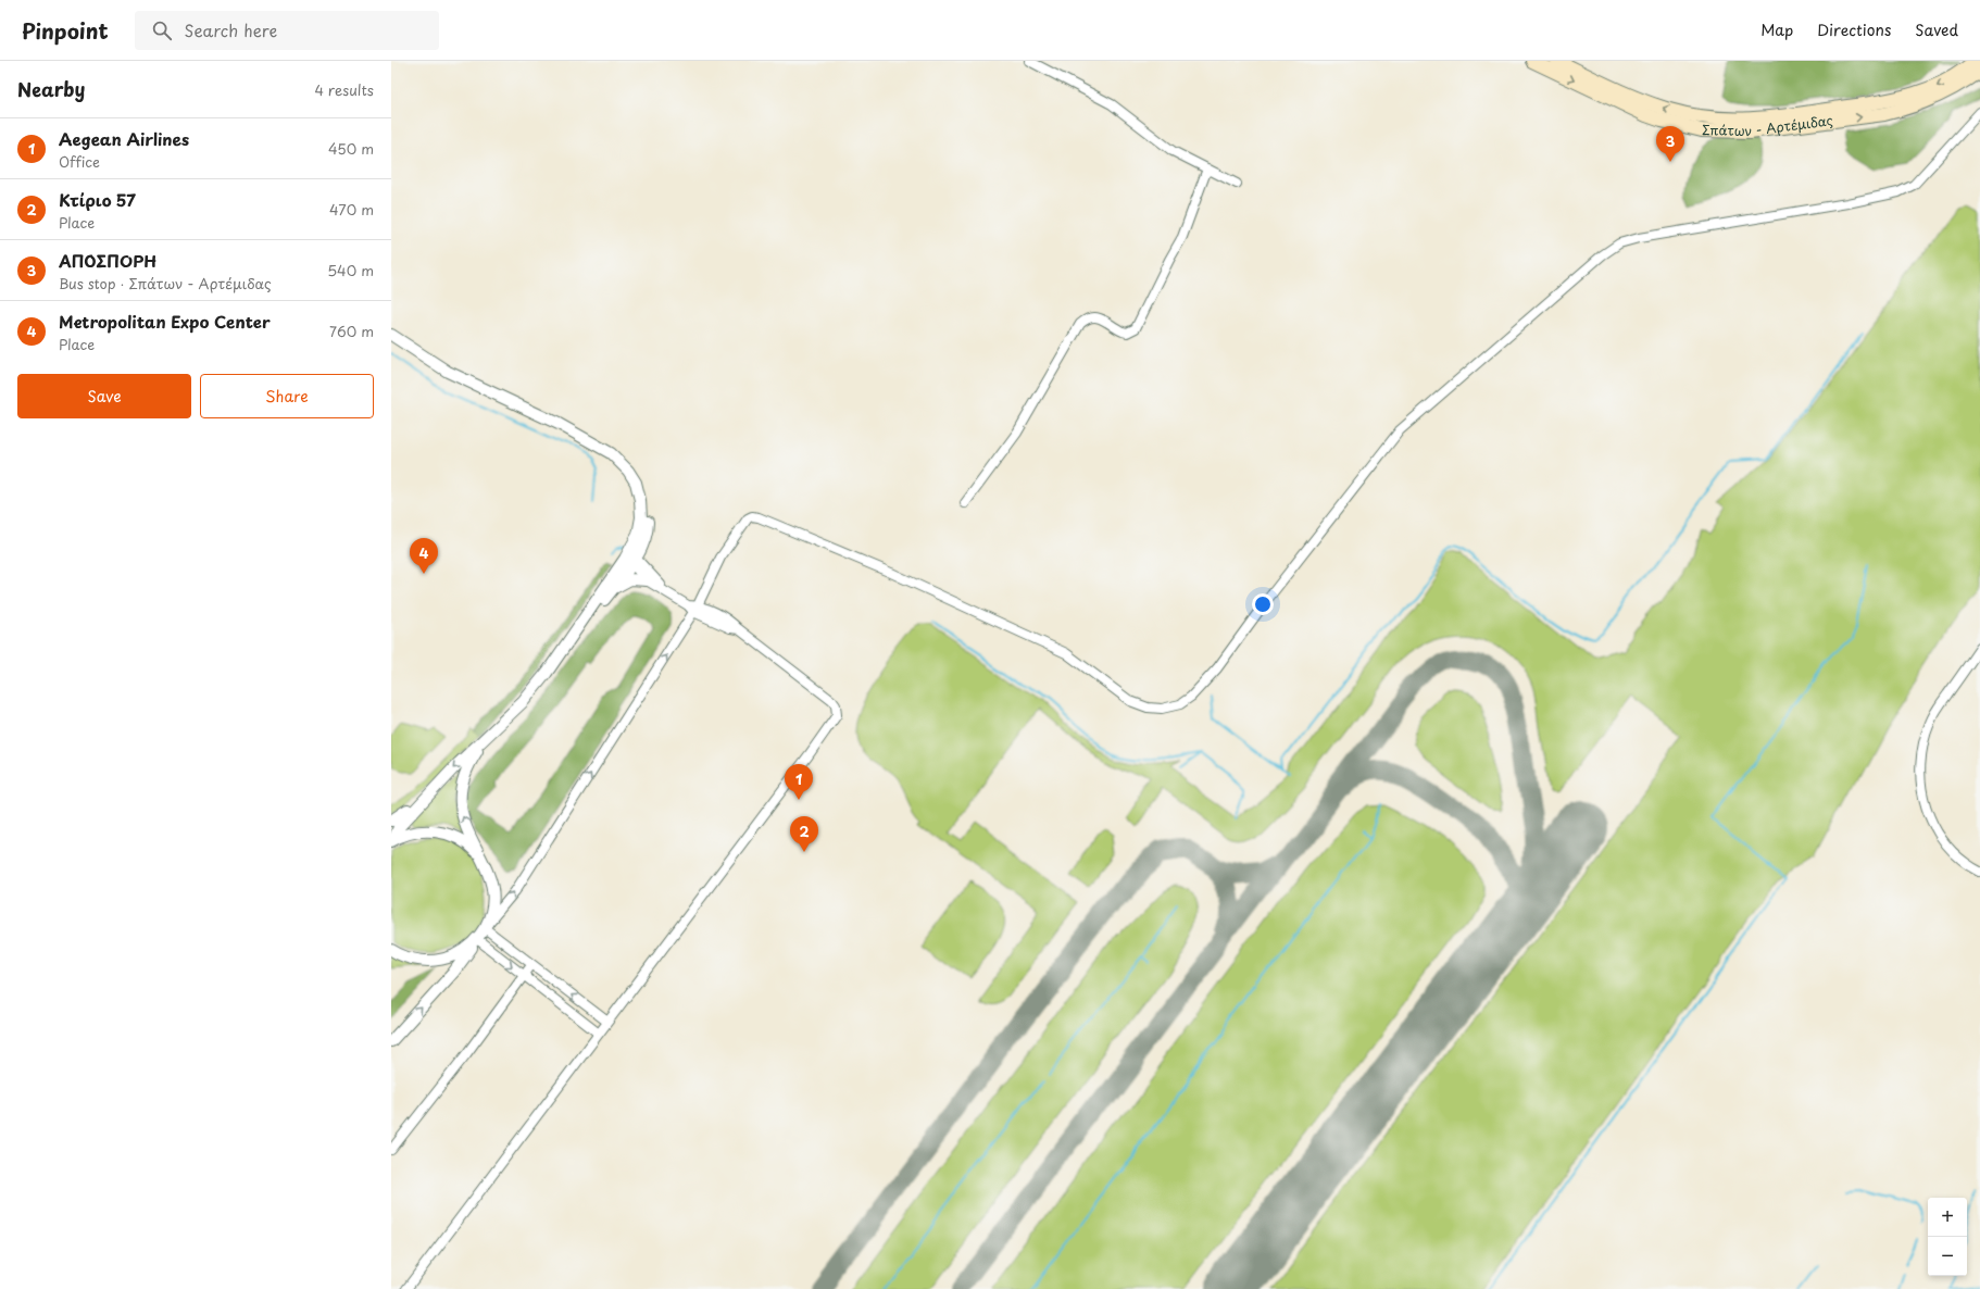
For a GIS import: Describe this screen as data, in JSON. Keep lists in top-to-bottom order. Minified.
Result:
{"streets":{"main road":["Σπάτων - Αρτέμιδας"]},"page":{"header":"Pinpoint","search":"Search here","nav":["Map","Directions","Saved"],"heading":["Nearby","4 results"],"list":[{"mark":"1","name":"Aegean Airlines","note":"Office","value":"450 m"},{"mark":"2","name":"Κτίριο 57","note":"Place","value":"470 m"},{"mark":"3","name":"ΑΠΟΣΠΟΡΗ","note":"Bus stop · Σπάτων - Αρτέμιδας","value":"540 m"},{"mark":"4","name":"Metropolitan Expo Center","note":"Place","value":"760 m"}],"pins":["3","4","1","2"],"buttons":["Save","Share"],"map_buttons":["+","−"]}}
